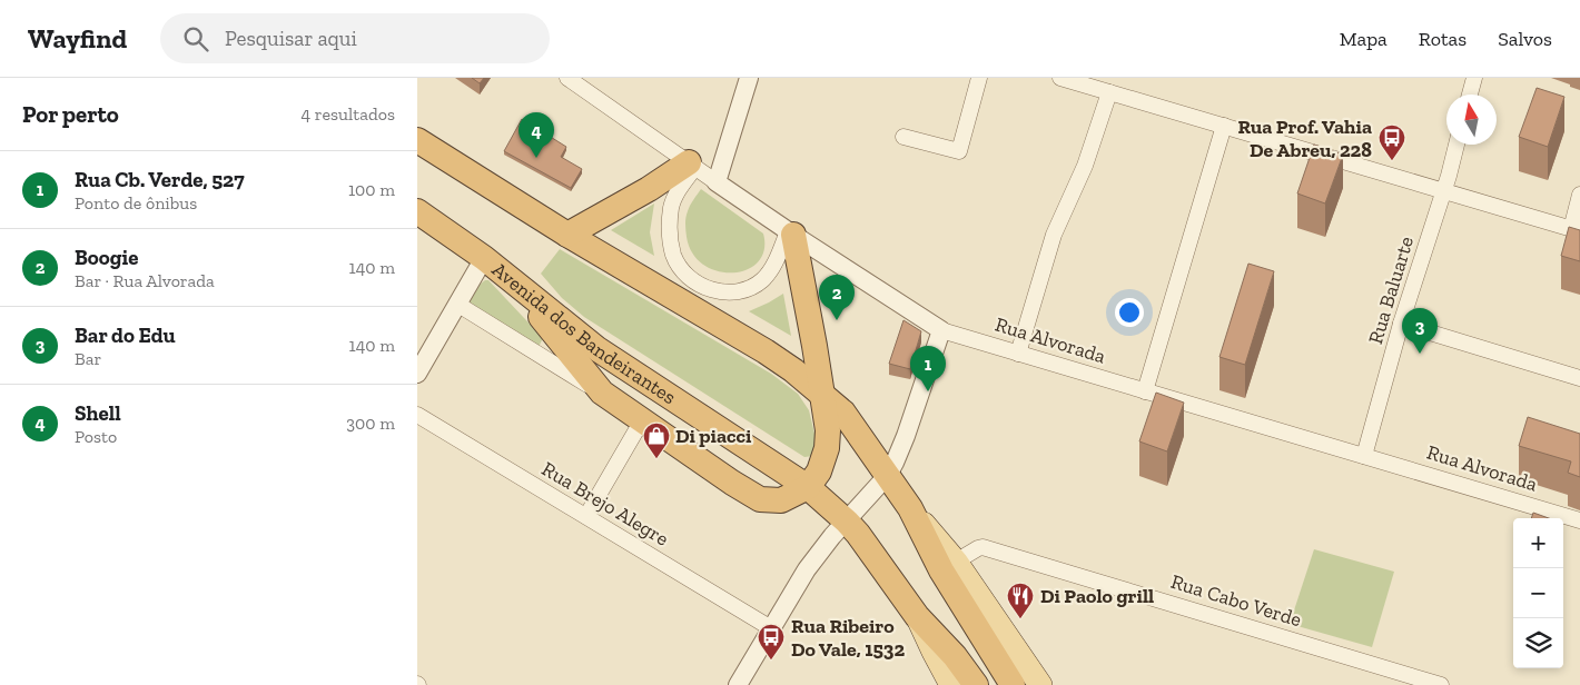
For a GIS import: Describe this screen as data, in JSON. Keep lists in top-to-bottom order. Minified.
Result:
{"streets":{"highway":["Avenida dos Bandeirantes"],"street":["Rua Baluarte","Rua Alvorada","Rua Brejo Alegre","Rua Cabo Verde"]},"crossings":[["Rua Baluarte","Rua Alvorada"]],"places":{"bus stop":["Rua Prof. Vahia De Abreu, 228","Rua Ribeiro Do Vale, 1532"],"shop":["Di piacci"],"restaurant":["Di Paolo grill"]},"north":"top","page":{"header":"Wayfind","search":"Pesquisar aqui","nav":["Mapa","Rotas","Salvos"],"heading":["Por perto","4 resultados"],"pins":["4","2","3","1"],"list":[{"mark":"1","name":"Rua Cb. Verde, 527","note":"Ponto de ônibus","value":"100 m"},{"mark":"2","name":"Boogie","note":"Bar · Rua Alvorada","value":"140 m"},{"mark":"3","name":"Bar do Edu","note":"Bar","value":"140 m"},{"mark":"4","name":"Shell","note":"Posto","value":"300 m"}],"map_buttons":["+","−"]}}
